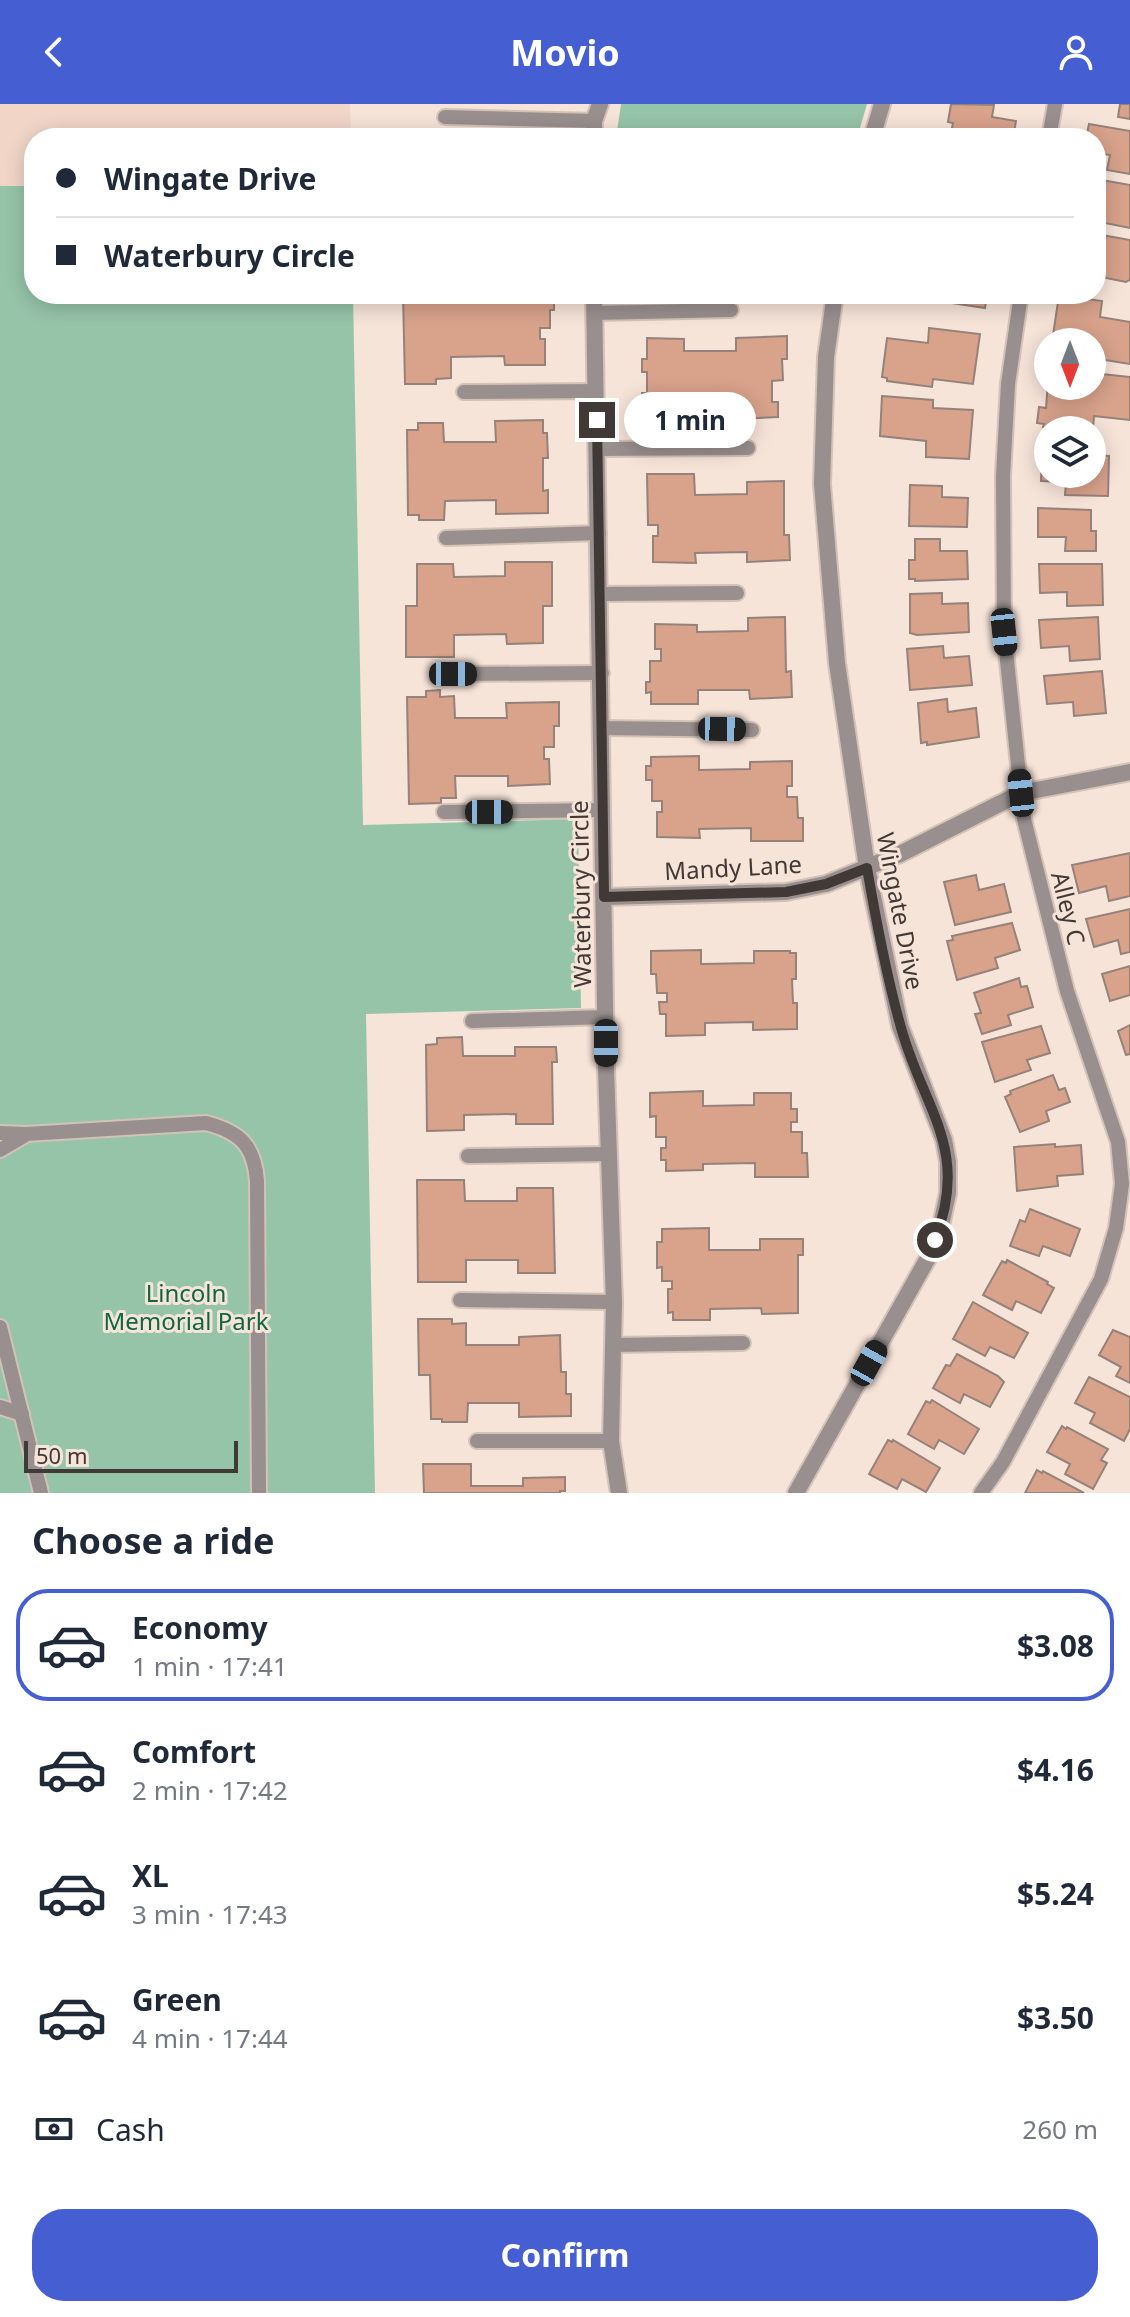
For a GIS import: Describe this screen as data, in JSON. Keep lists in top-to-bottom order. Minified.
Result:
{"streets":{"street":["Mandy Lane","Waterbury Circle","Wingate Drive"],"lane":["Alley C"]},"crossings":[["Mandy Lane","Waterbury Circle"],["Mandy Lane","Alley C"],["Mandy Lane","Wingate Drive"]],"parks":["Lincoln Memorial Park"],"scale_bar":"50 m","north":"bottom","page":{"header":"Movio","banner":["Wingate Drive","Waterbury Circle"],"bubble":"1 min","scale":"50 m","heading":"Choose a ride","list":[{"name":"Economy","note":"1 min · 17:41","value":"$3.08"},{"name":"Comfort","note":"2 min · 17:42","value":"$4.16"},{"name":"XL","note":"3 min · 17:43","value":"$5.24"},{"name":"Green","note":"4 min · 17:44","value":"$3.50"}],"pay":["Cash","260 m"],"buttons":"Confirm"}}
